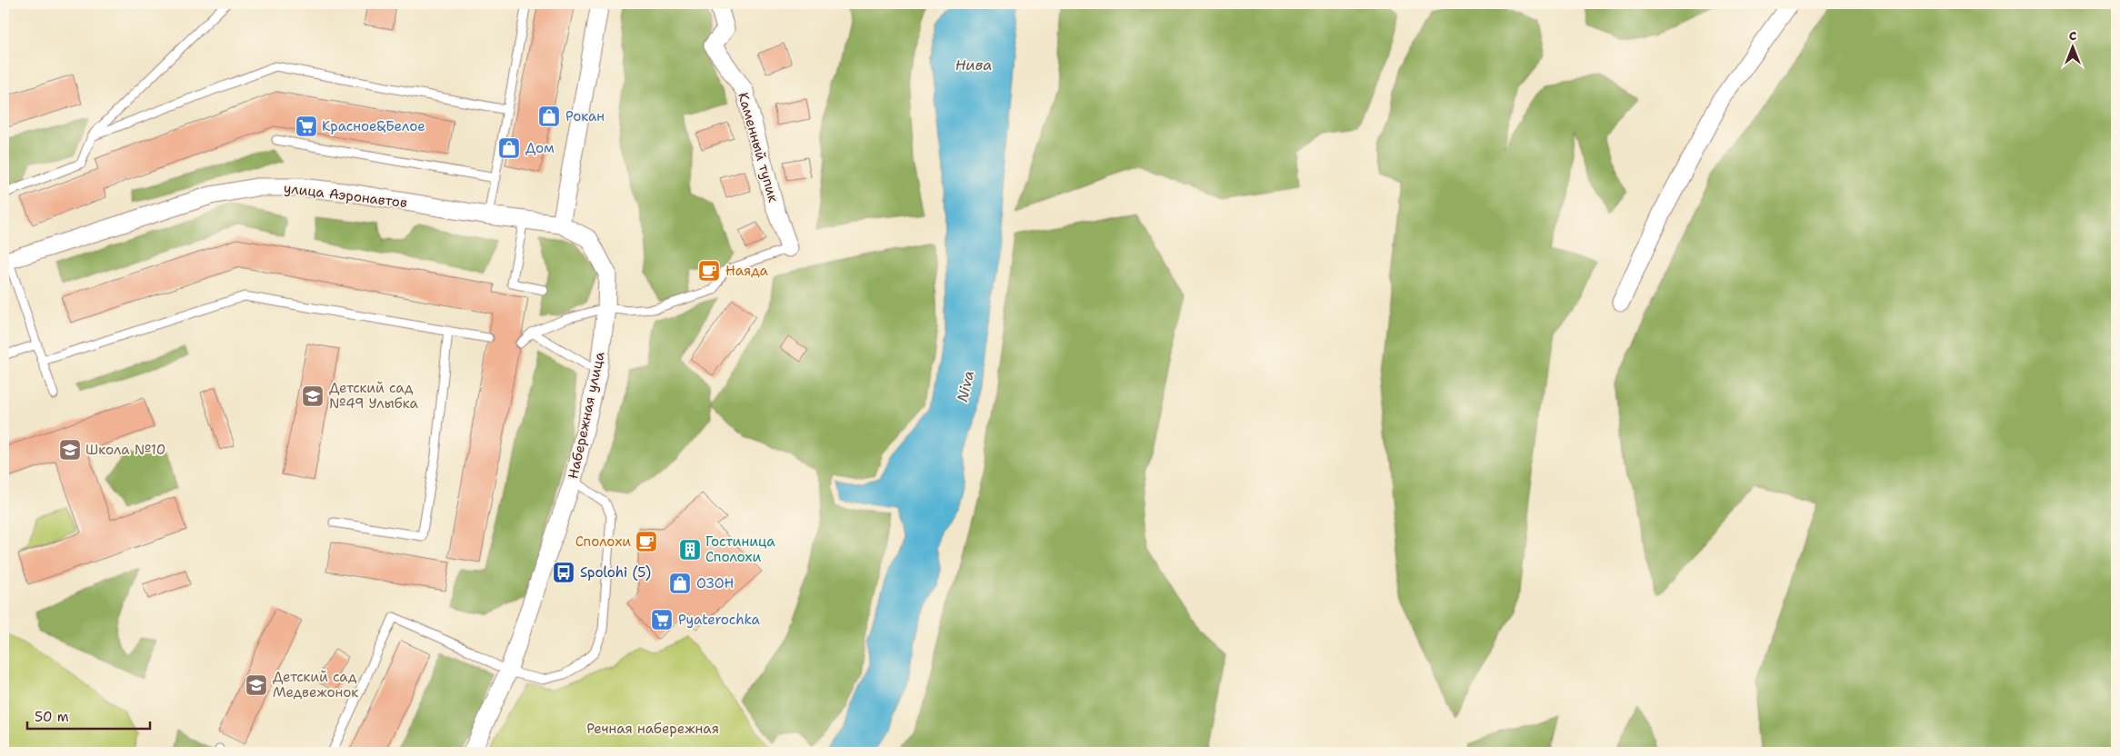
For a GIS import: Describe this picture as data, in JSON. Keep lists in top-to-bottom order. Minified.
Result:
{"streets":{"street":["Каменный тупик","улица Аэронавтов","Набережная улица"]},"crossings":[["улица Аэронавтов","Набережная улица"]],"water":["Нива","Niva"],"parks":["Речная набережная"],"places":{"shop":["Рокан","Дом","ОЗОН"],"supermarket":["Красное&Белое","Pyaterochka"],"cafe":["Наяда","Сполохи"],"school or university":["Детский сад №49 Улыбка","Школа №10","Детский сад Медвежонок"],"building":["Гостиница Сполохи"],"bus stop":["Spolohi (5)"]},"scale_bar":"50 m","north":"top"}
